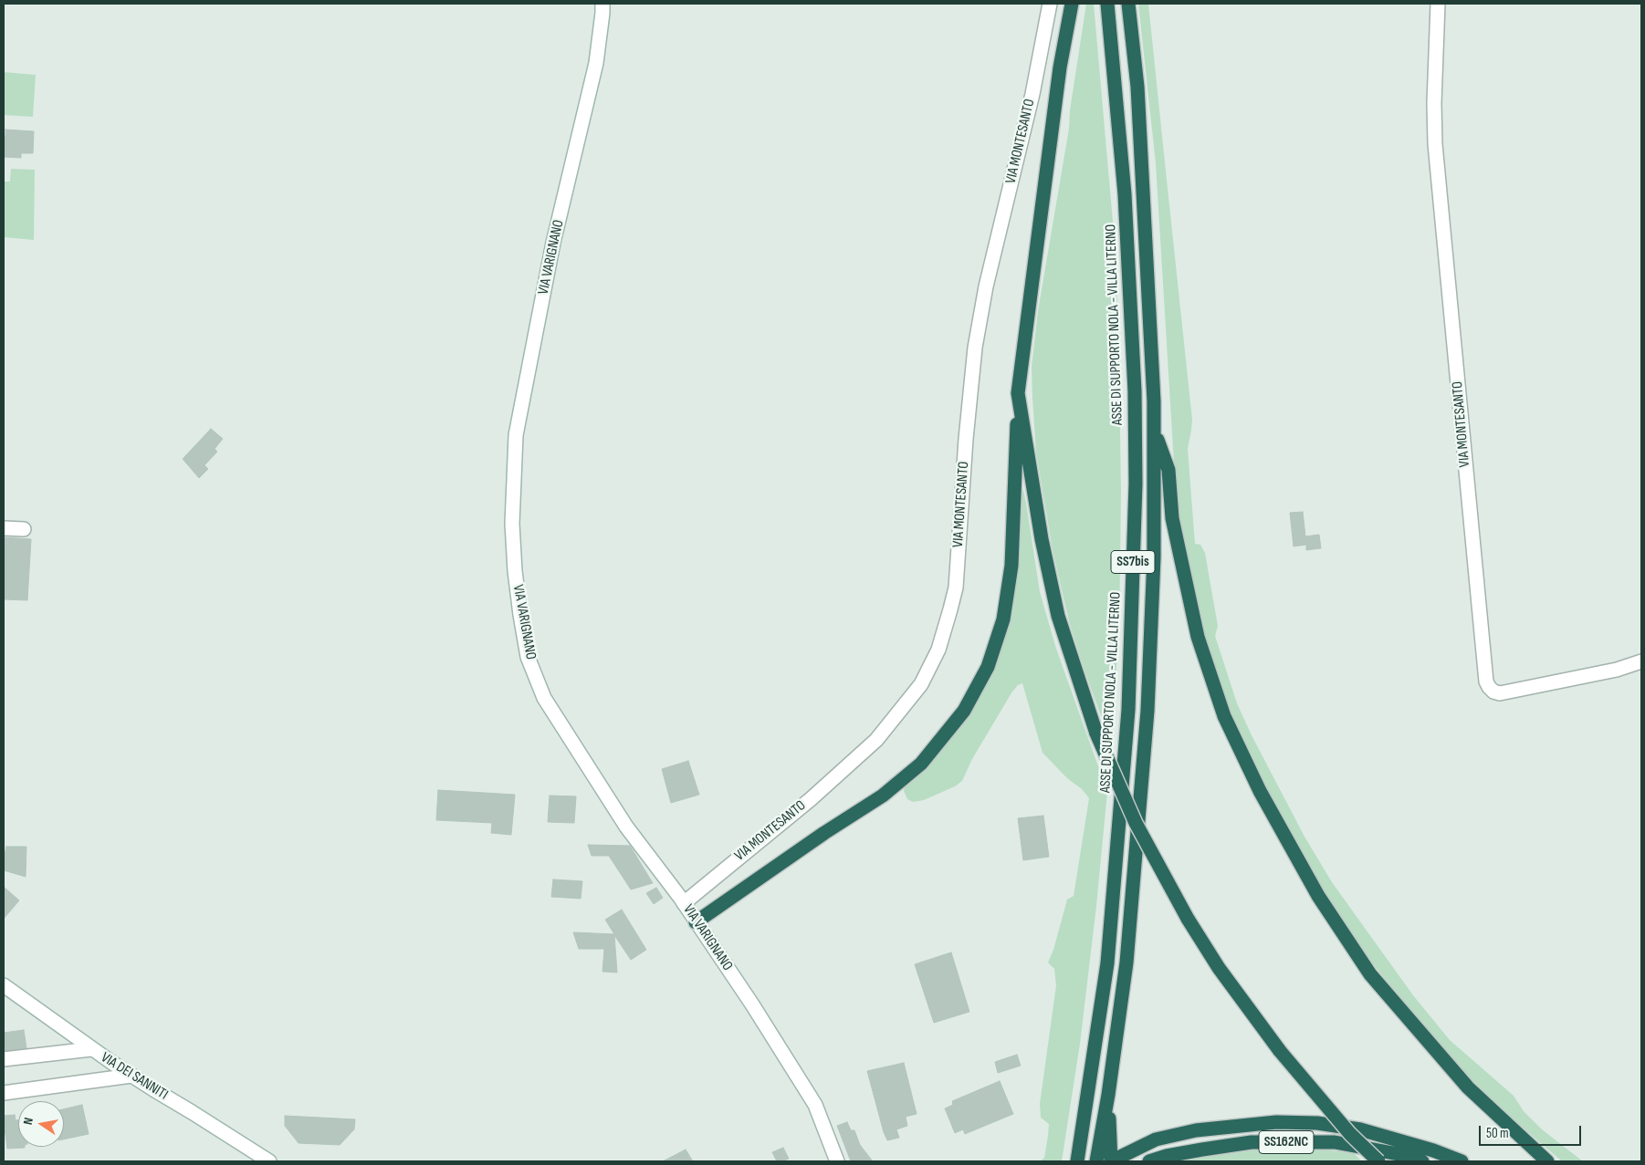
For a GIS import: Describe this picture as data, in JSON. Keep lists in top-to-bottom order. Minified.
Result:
{"streets":{"highway":["ASSE DI SUPPORTO NOLA - VILLA LITERNO","SS7bis","SS162NC"],"street":["VIA MONTESANTO","VIA VARIGNANO","VIA DEI SANNITI"]},"crossings":[["VIA MONTESANTO","VIA VARIGNANO"]],"scale_bar":"50 m","north":"left"}
